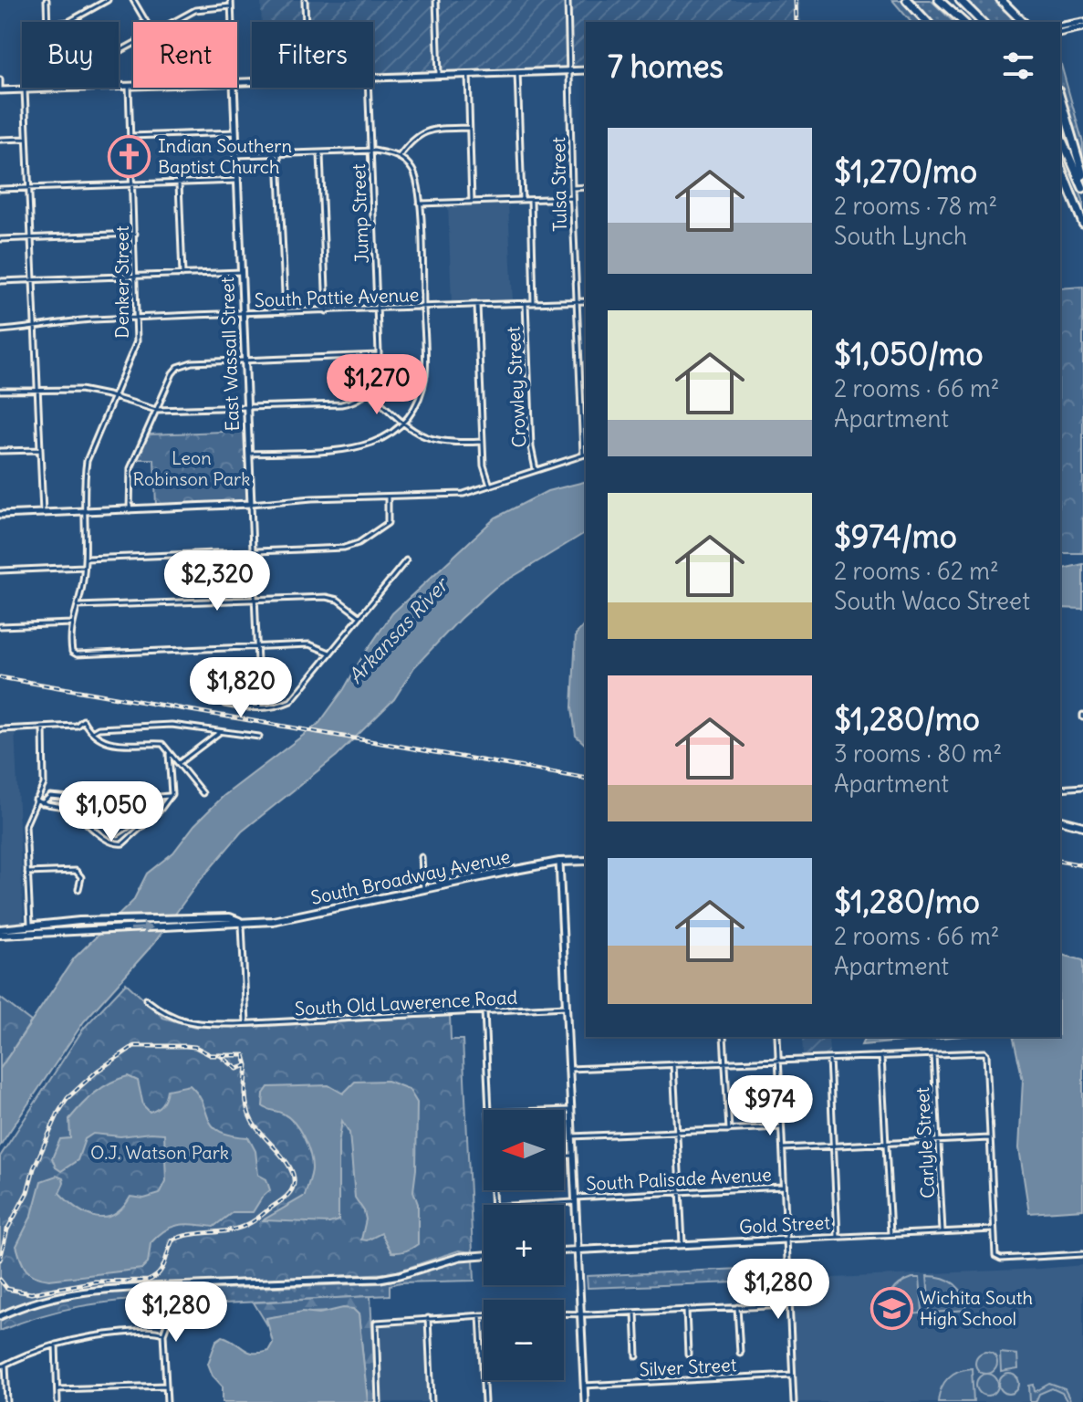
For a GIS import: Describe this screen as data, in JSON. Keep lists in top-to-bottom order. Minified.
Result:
{"streets":{"main road":["South Broadway Avenue"],"street":["Tulsa Street","Jump Street","Denker Street","South Pattie Avenue","East Wassall Street","Crowley Street","South Old Lawerence Road","Carlyle Street","South Palisade Avenue","Gold Street","Silver Street"]},"crossings":[["Tulsa Street","South Pattie Avenue"],["Jump Street","South Pattie Avenue"],["Denker Street","South Pattie Avenue"],["Denker Street","East Wassall Street"],["South Pattie Avenue","East Wassall Street"],["South Pattie Avenue","Crowley Street"],["Carlyle Street","Gold Street"]],"water":["Arkansas River"],"parks":["Leon Robinson Park","O.J. Watson Park"],"places":{"church":["Indian Southern Baptist Church"],"school or university":["Wichita South High School"]},"north":"left","page":{"chip":["Buy","Rent","Filters"],"heading":"7 homes","list":[{"name":"$1,270/mo","note":"2 rooms · 78 m² · South Lynch"},{"name":"$1,050/mo","note":"2 rooms · 66 m² · Apartment"},{"name":"$974/mo","note":"2 rooms · 62 m² · South Waco Street"},{"name":"$1,280/mo","note":"3 rooms · 80 m² · Apartment"},{"name":"$1,280/mo","note":"2 rooms · 66 m² · Apartment"}],"price":["$1,270","$2,320","$1,820","$1,050","$974","$1,280","$1,280"],"map_buttons":["+","−"]}}
